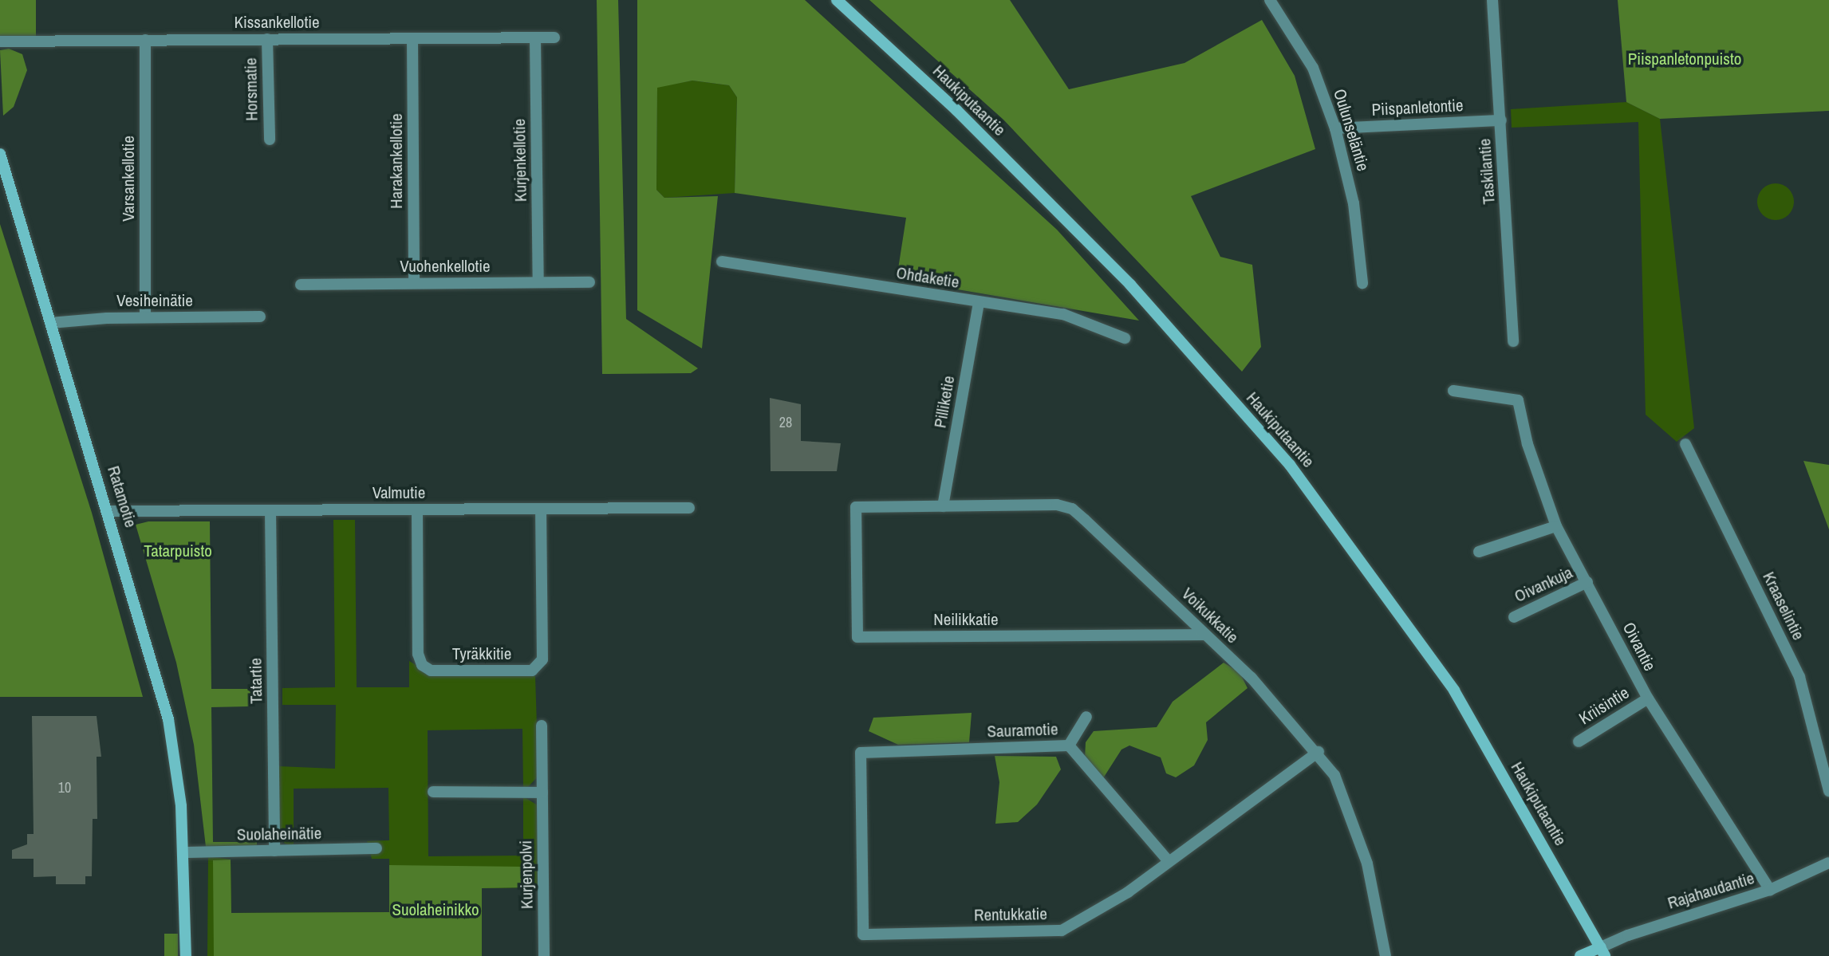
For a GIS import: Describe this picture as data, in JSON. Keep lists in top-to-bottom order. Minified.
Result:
{"streets":{"main road":["Haukiputaantie","Ratamotie"],"street":["Kissankellotie","Horsmatie","Piispanletontie","Oulunseläntie","Kurjenkellotie","Harakankellotie","Taskilantie","Varsankellotie","Vuohenkellotie","Ohdaketie","Vesiheinätie","Pilliketie","Valmutie","Oivankuja","Kraaselintie","Voikukkatie","Neilikkatie","Oivantie","Tyräkkitie","Tatartie","Kriisintie","Sauramotie","Suolaheinätie","Kurjenpolvi","Rajahaudantie","Rentukkatie"]},"crossings":[["Kissankellotie","Horsmatie"],["Kissankellotie","Kurjenkellotie"],["Kissankellotie","Harakankellotie"],["Kissankellotie","Varsankellotie"],["Haukiputaantie","Rajahaudantie"],["Piispanletontie","Oulunseläntie"],["Piispanletontie","Taskilantie"],["Kurjenkellotie","Vuohenkellotie"],["Harakankellotie","Vuohenkellotie"],["Varsankellotie","Vesiheinätie"],["Ohdaketie","Pilliketie"],["Vesiheinätie","Ratamotie"],["Pilliketie","Voikukkatie"],["Valmutie","Ratamotie"],["Valmutie","Tyräkkitie"],["Valmutie","Tatartie"],["Ratamotie","Suolaheinätie"],["Oivankuja","Oivantie"],["Voikukkatie","Neilikkatie"],["Voikukkatie","Rentukkatie"],["Oivantie","Kriisintie"],["Oivantie","Rajahaudantie"],["Tatartie","Suolaheinätie"],["Sauramotie","Rentukkatie"]],"parks":["Piispanletonpuisto","Tatarpuisto","Suolaheinikko"],"house_numbers":["28","10"]}
